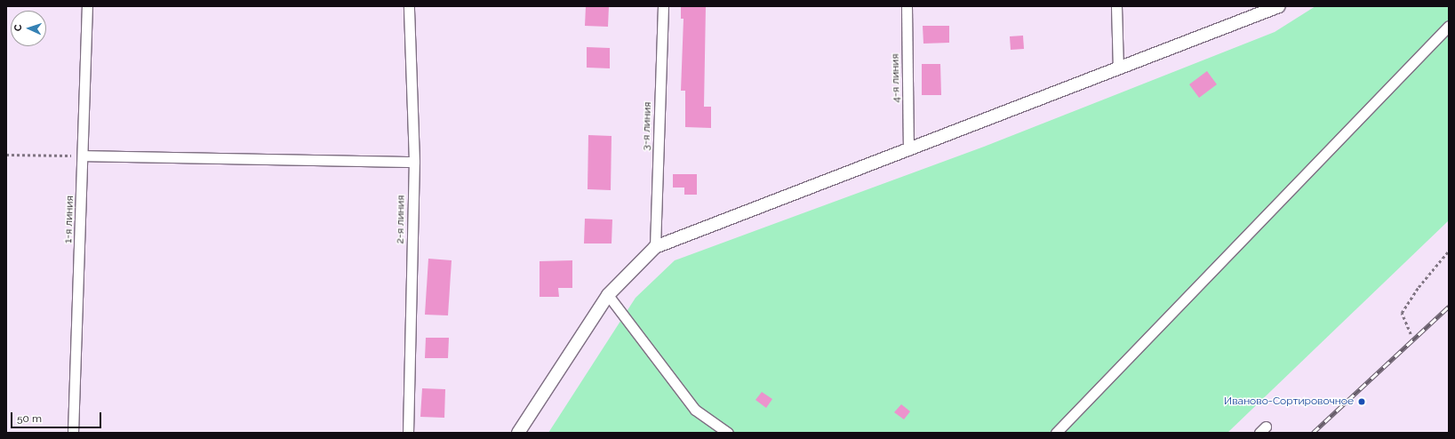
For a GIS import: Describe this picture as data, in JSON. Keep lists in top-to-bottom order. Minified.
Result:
{"streets":{"street":["4-я линия","3-я линия","1-я линия","2-я линия"]},"places":["Иваново-Сортировочное"],"scale_bar":"50 m","north":"left"}
